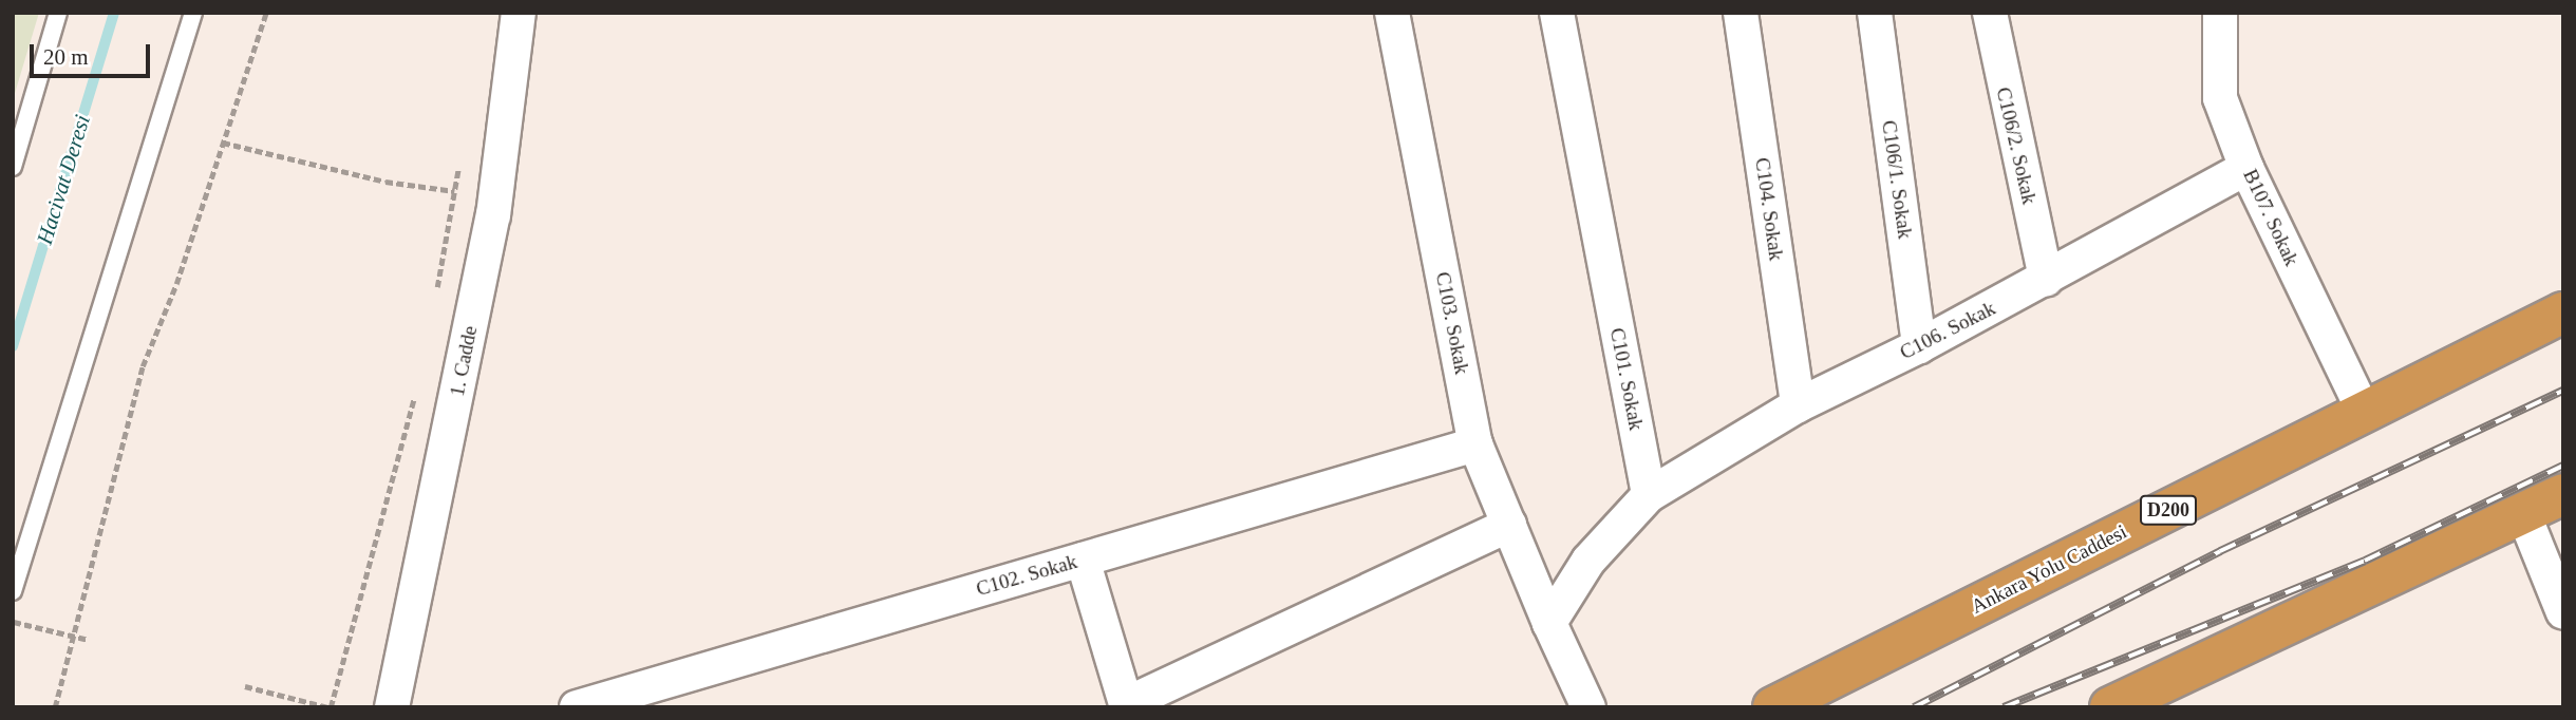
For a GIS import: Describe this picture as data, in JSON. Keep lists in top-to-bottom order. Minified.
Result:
{"streets":{"highway":["D200","Ankara Yolu Caddesi"],"street":["C106/2. Sokak","C106/1. Sokak","C104. Sokak","B107. Sokak","C103. Sokak","C106. Sokak","1. Cadde","C101. Sokak","C102. Sokak"]},"crossings":[["C106/2. Sokak","C106. Sokak"],["C106/1. Sokak","C106. Sokak"],["C104. Sokak","C106. Sokak"],["B107. Sokak","C106. Sokak"],["B107. Sokak","Ankara Yolu Caddesi"],["C103. Sokak","C102. Sokak"],["C106. Sokak","C101. Sokak"]],"water":["Hacivat Deresi"],"scale_bar":"20 m"}
